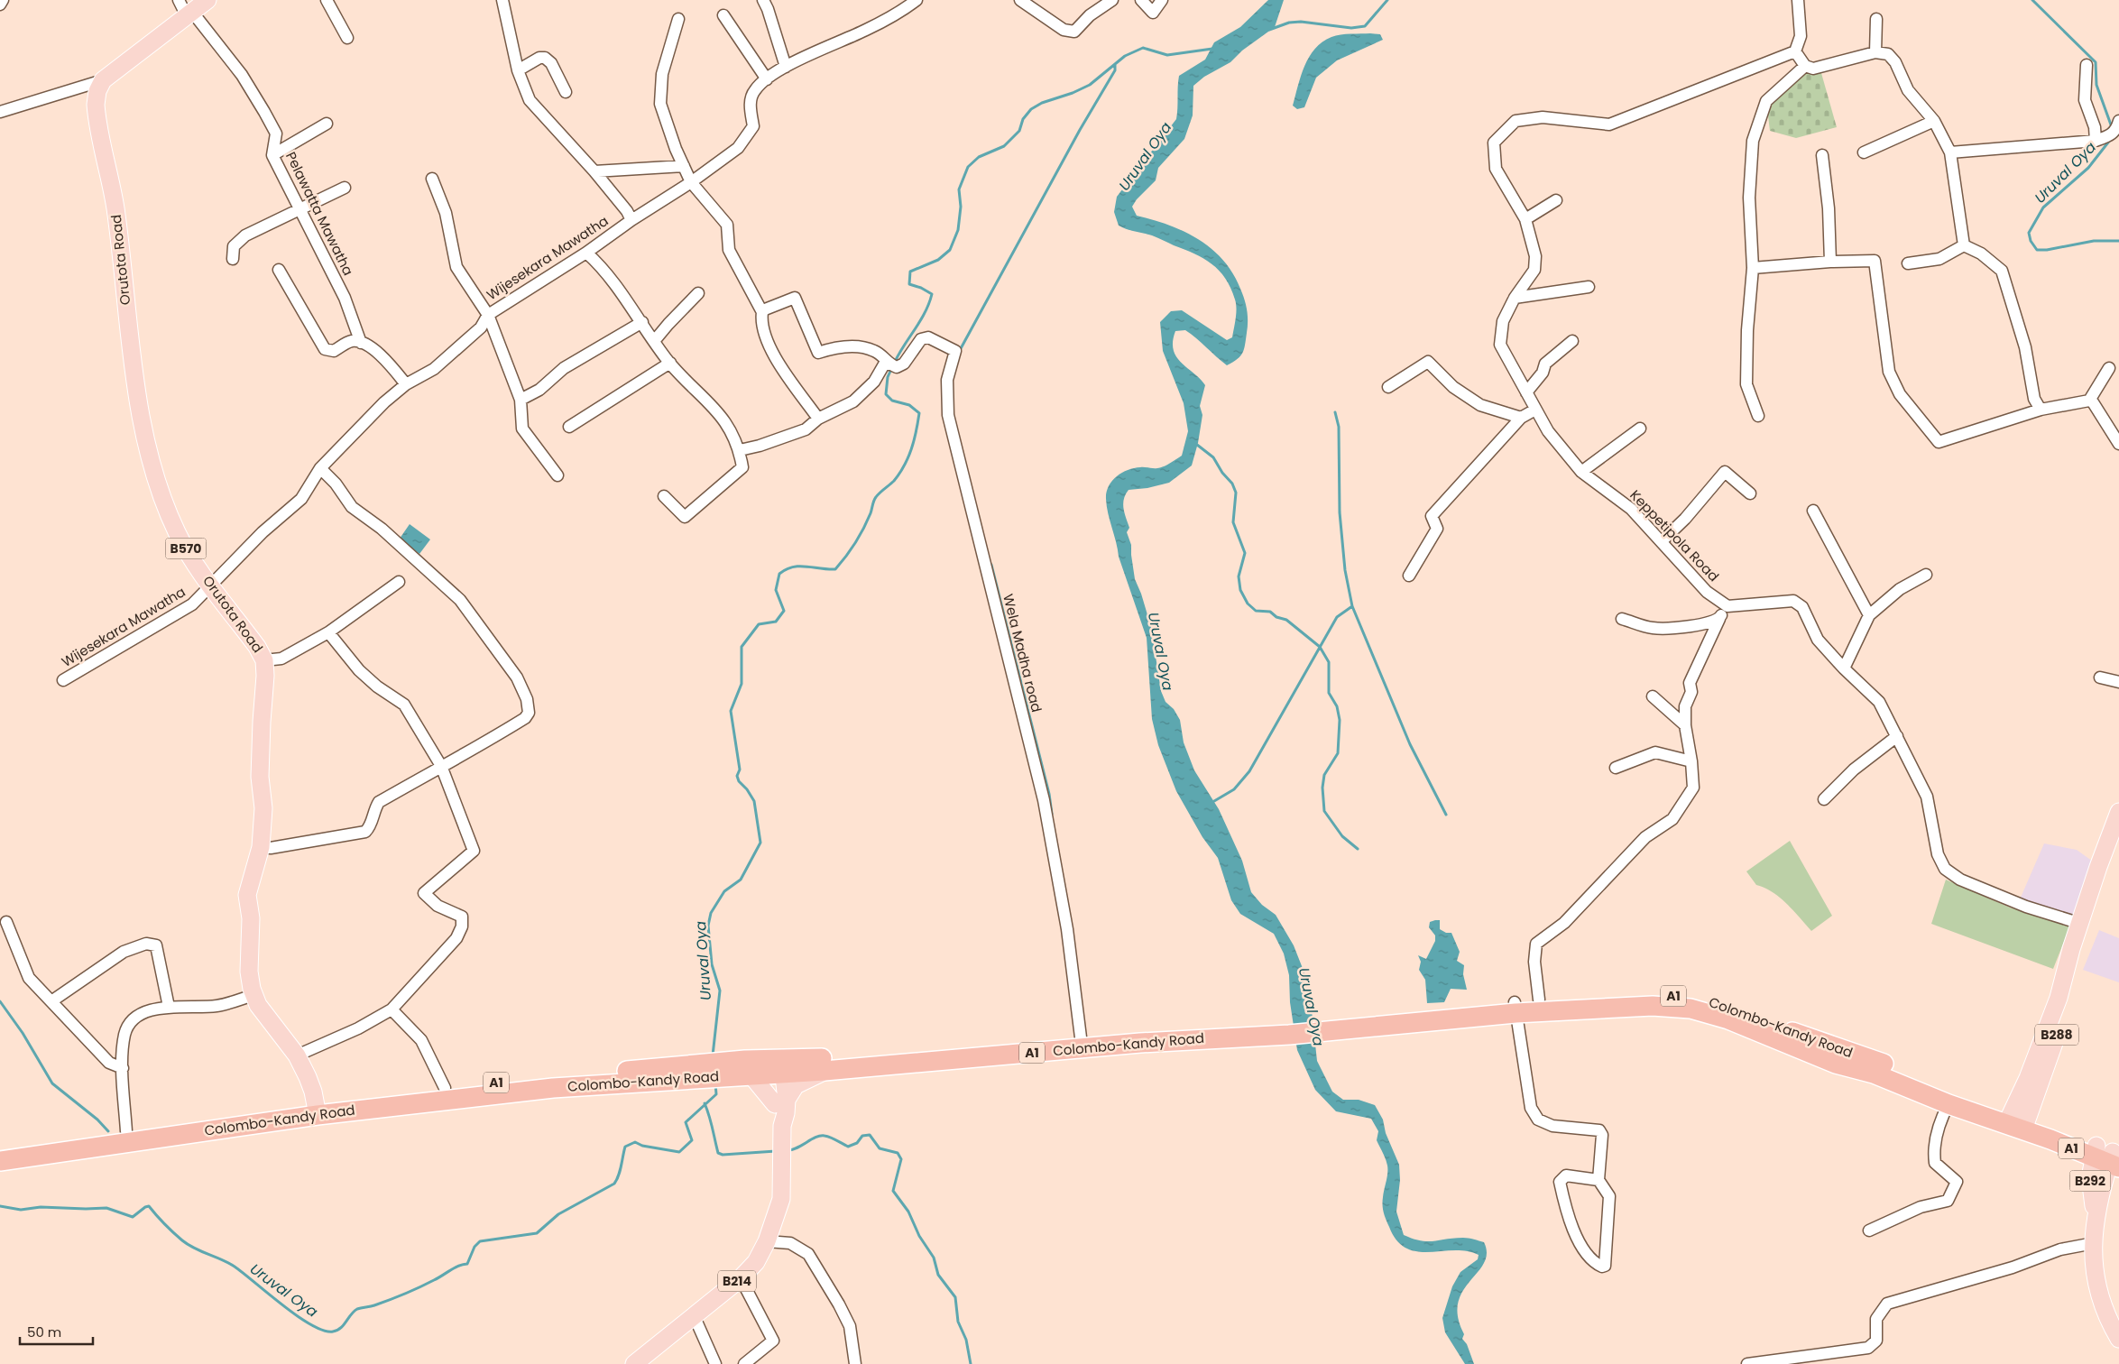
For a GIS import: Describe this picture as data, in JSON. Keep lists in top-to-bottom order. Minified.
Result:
{"streets":{"highway":["A1","Colombo-Kandy Road"],"main road":["Orutota Road","B570","B288","B292","B214"],"street":["Pelawatta Mawatha","Wijesekara Mawatha","Keppetipola Road","Wela Madha road"]},"crossings":[["Wijesekara Mawatha","Orutota Road"],["Orutota Road","Colombo-Kandy Road"],["Wela Madha road","Colombo-Kandy Road"],["Colombo-Kandy Road","B288"],["Colombo-Kandy Road","B292"],["Colombo-Kandy Road","B214"]],"water":["Uruval Oya"],"scale_bar":"50 m"}
